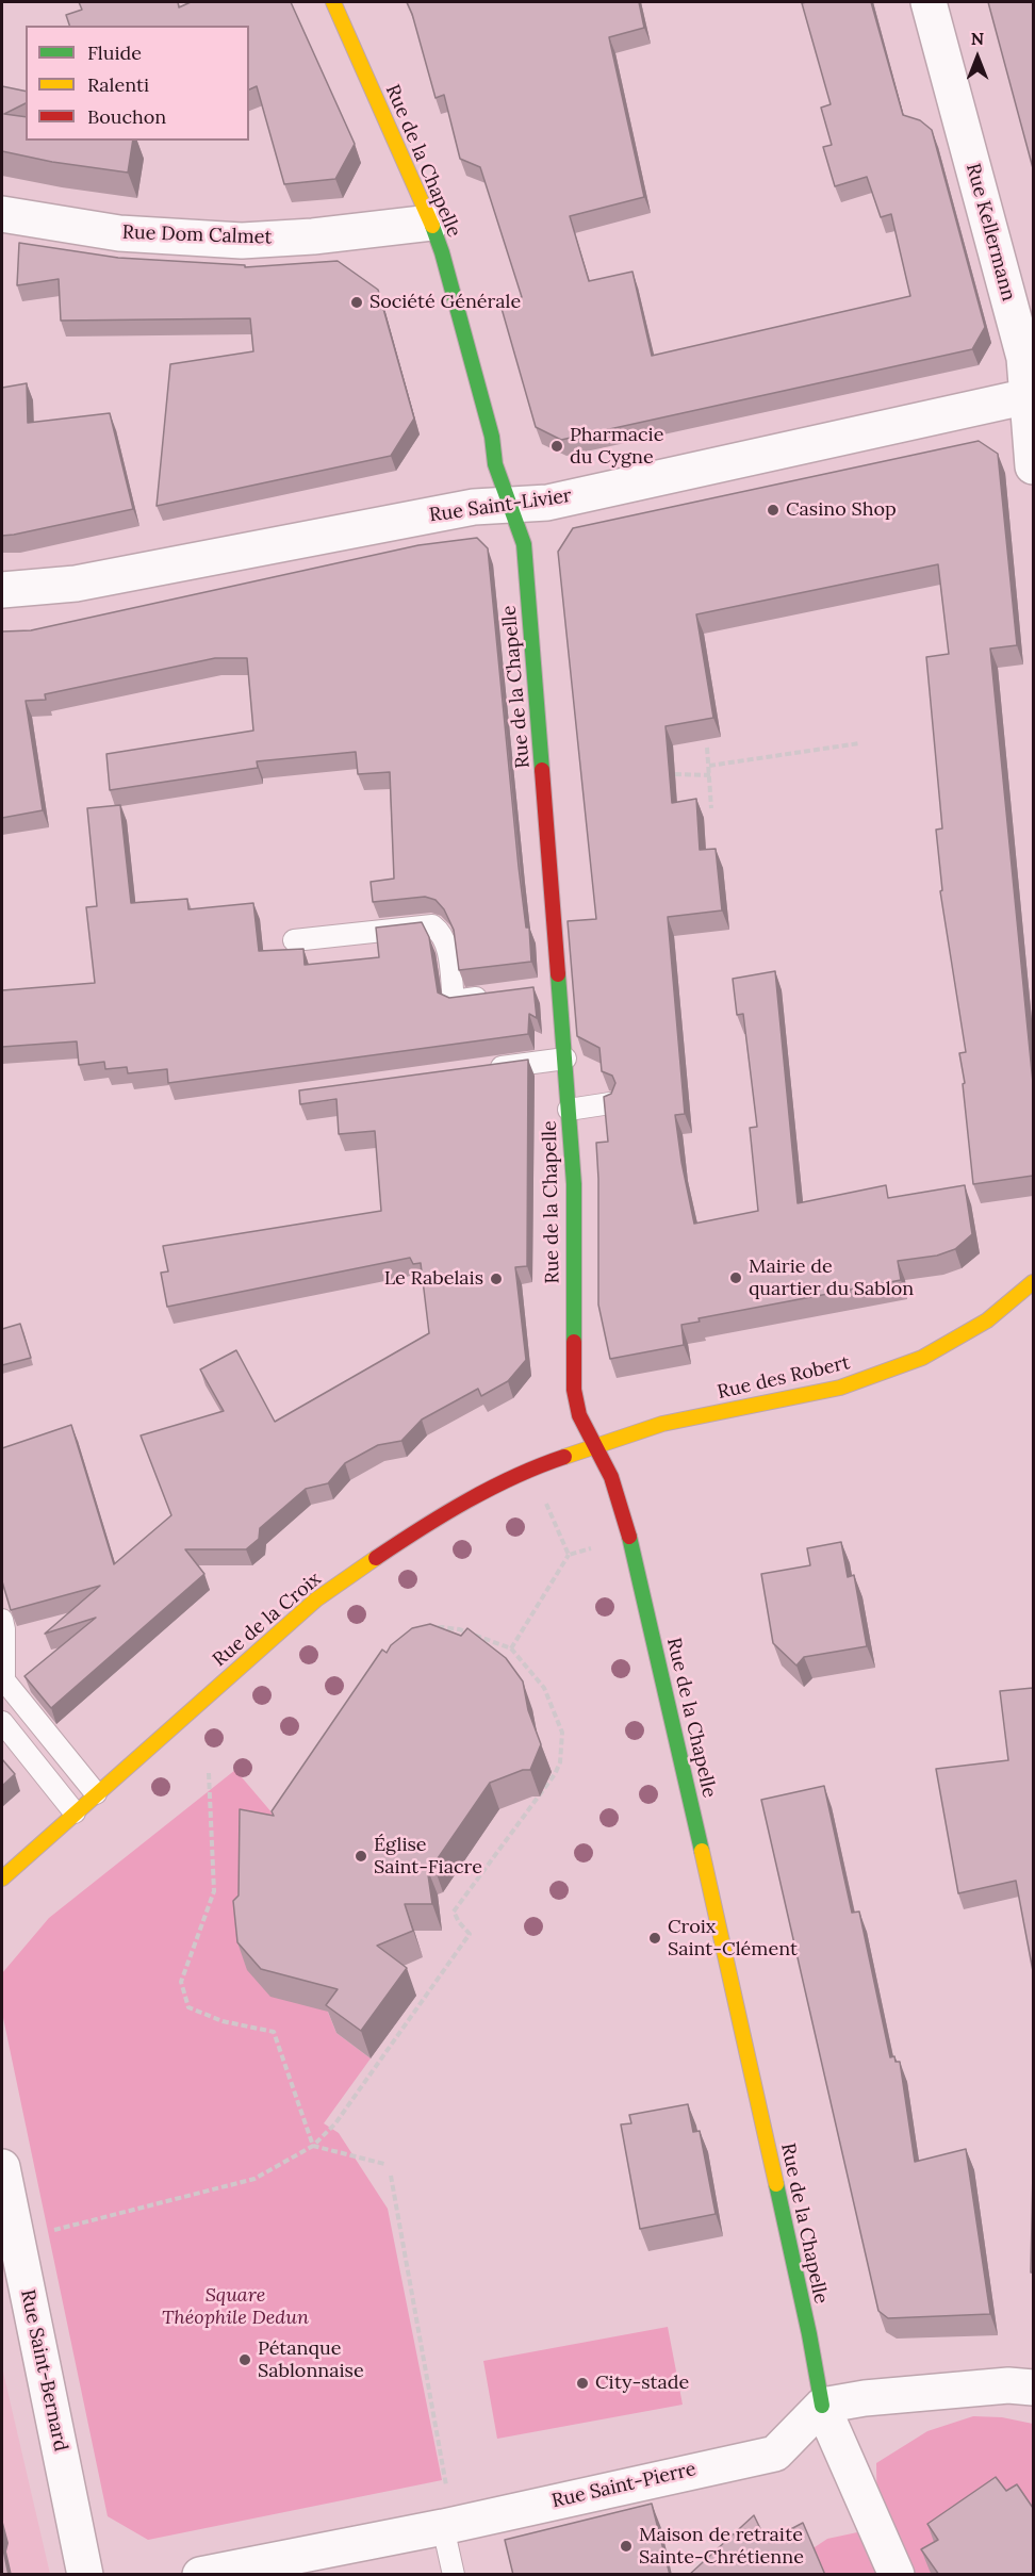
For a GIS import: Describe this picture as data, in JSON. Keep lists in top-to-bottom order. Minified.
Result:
{"streets":{"street":["Rue de la Chapelle","Rue Kellermann","Rue Dom Calmet","Rue Saint-Livier","Rue des Robert","Rue de la Croix","Rue Saint-Bernard","Rue Saint-Pierre"]},"crossings":[["Rue de la Chapelle","Rue Dom Calmet"],["Rue de la Chapelle","Rue Saint-Livier"],["Rue de la Chapelle","Rue des Robert"],["Rue de la Chapelle","Rue de la Croix"],["Rue de la Chapelle","Rue Saint-Pierre"],["Rue Kellermann","Rue Saint-Livier"],["Rue des Robert","Rue de la Croix"]],"parks":["Square Théophile Dedun"],"places":["Société Générale","Pharmacie du Cygne","Casino Shop","Mairie de quartier du Sablon","Le Rabelais","Église Saint-Fiacre","Croix Saint-Clément","Pétanque Sablonnaise","City-stade","Maison de retraite Sainte-Chrétienne"],"legend":["Fluide","Ralenti","Bouchon"],"north":"top"}
